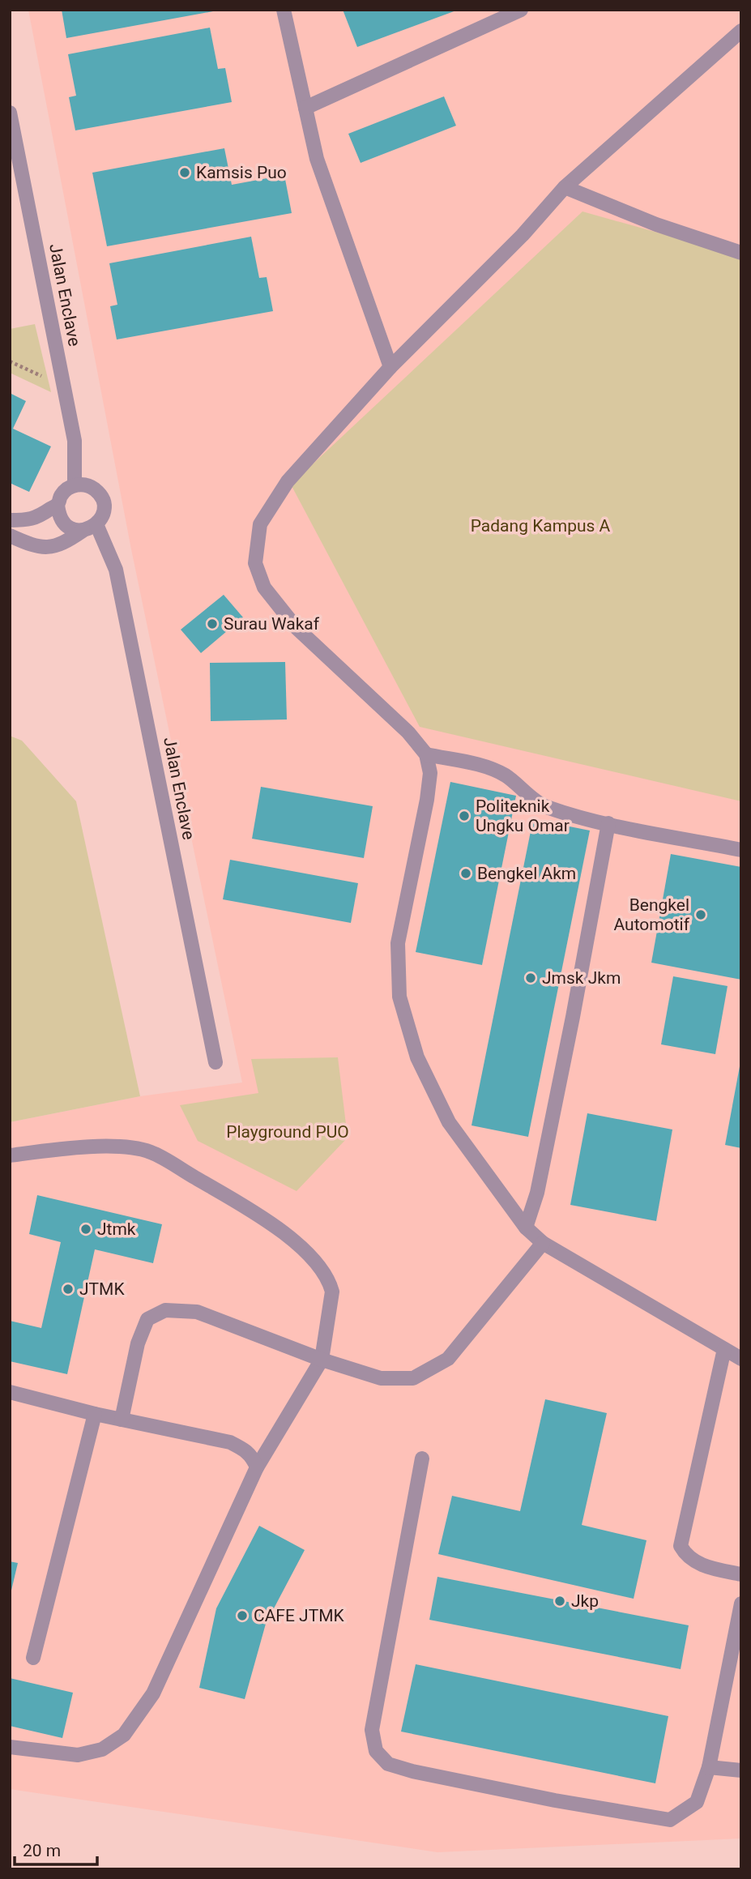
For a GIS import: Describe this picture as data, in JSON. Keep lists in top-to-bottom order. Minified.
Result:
{"streets":{"street":["Jalan Enclave"]},"parks":["Padang Kampus A","Playground PUO"],"places":["Kamsis Puo","Surau Wakaf","Politeknik Ungku Omar","Bengkel Akm","Bengkel Automotif","Jmsk Jkm","Jtmk","JTMK","Jkp","CAFE JTMK"],"scale_bar":"20 m"}
